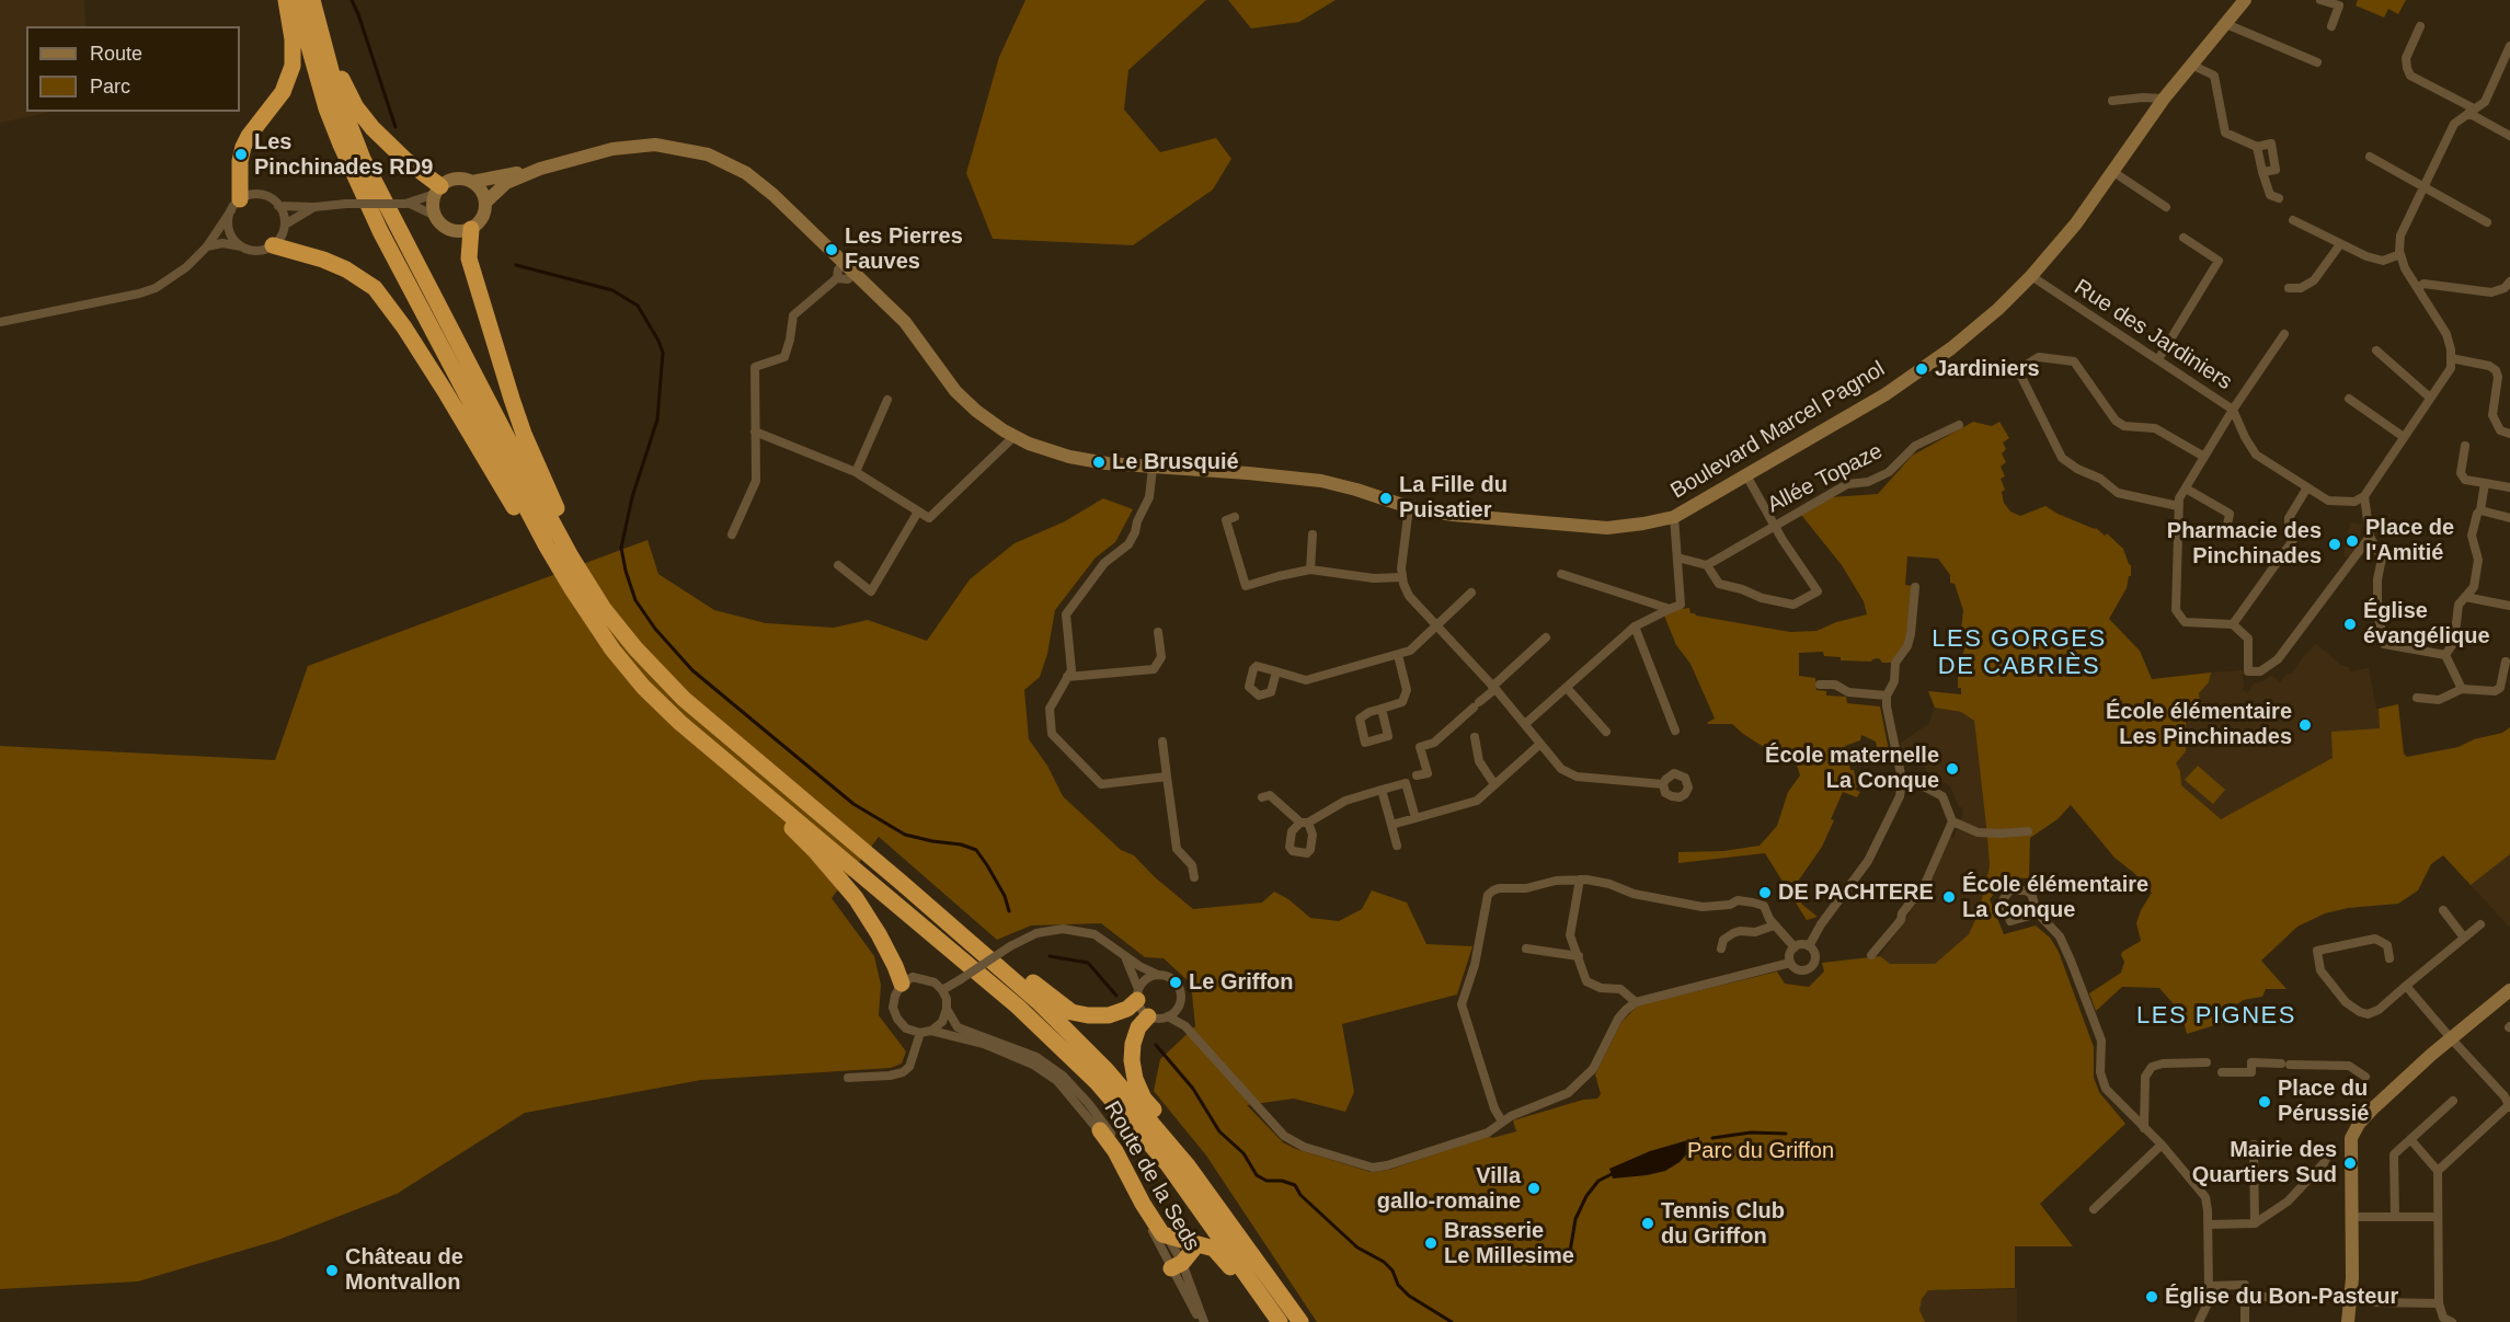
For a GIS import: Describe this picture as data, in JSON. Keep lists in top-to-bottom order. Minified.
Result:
{"streets":{"street":["Rue des Jardiniers","Boulevard Marcel Pagnol","Allée Topaze","Route de la Seds"]},"crossings":[["Rue des Jardiniers","Boulevard Marcel Pagnol"]],"districts":["LES GORGES DE CABRIÈS","LES PIGNES"],"parks":["Parc du Griffon"],"places":["Les Pinchinades RD9","Les Pierres Fauves","Jardiniers","Le Brusquié","La Fille du Puisatier","Place de l'Amitié","Pharmacie des Pinchinades","Église évangélique","École élémentaire Les Pinchinades","École maternelle La Conque","DE PACHTERE","École élémentaire La Conque","Le Griffon","Place du Pérussié","Mairie des Quartiers Sud","Villa gallo-romaine","Tennis Club du Griffon","Brasserie Le Millesime","Château de Montvallon","Église du Bon-Pasteur"],"legend":["Route","Parc"]}
